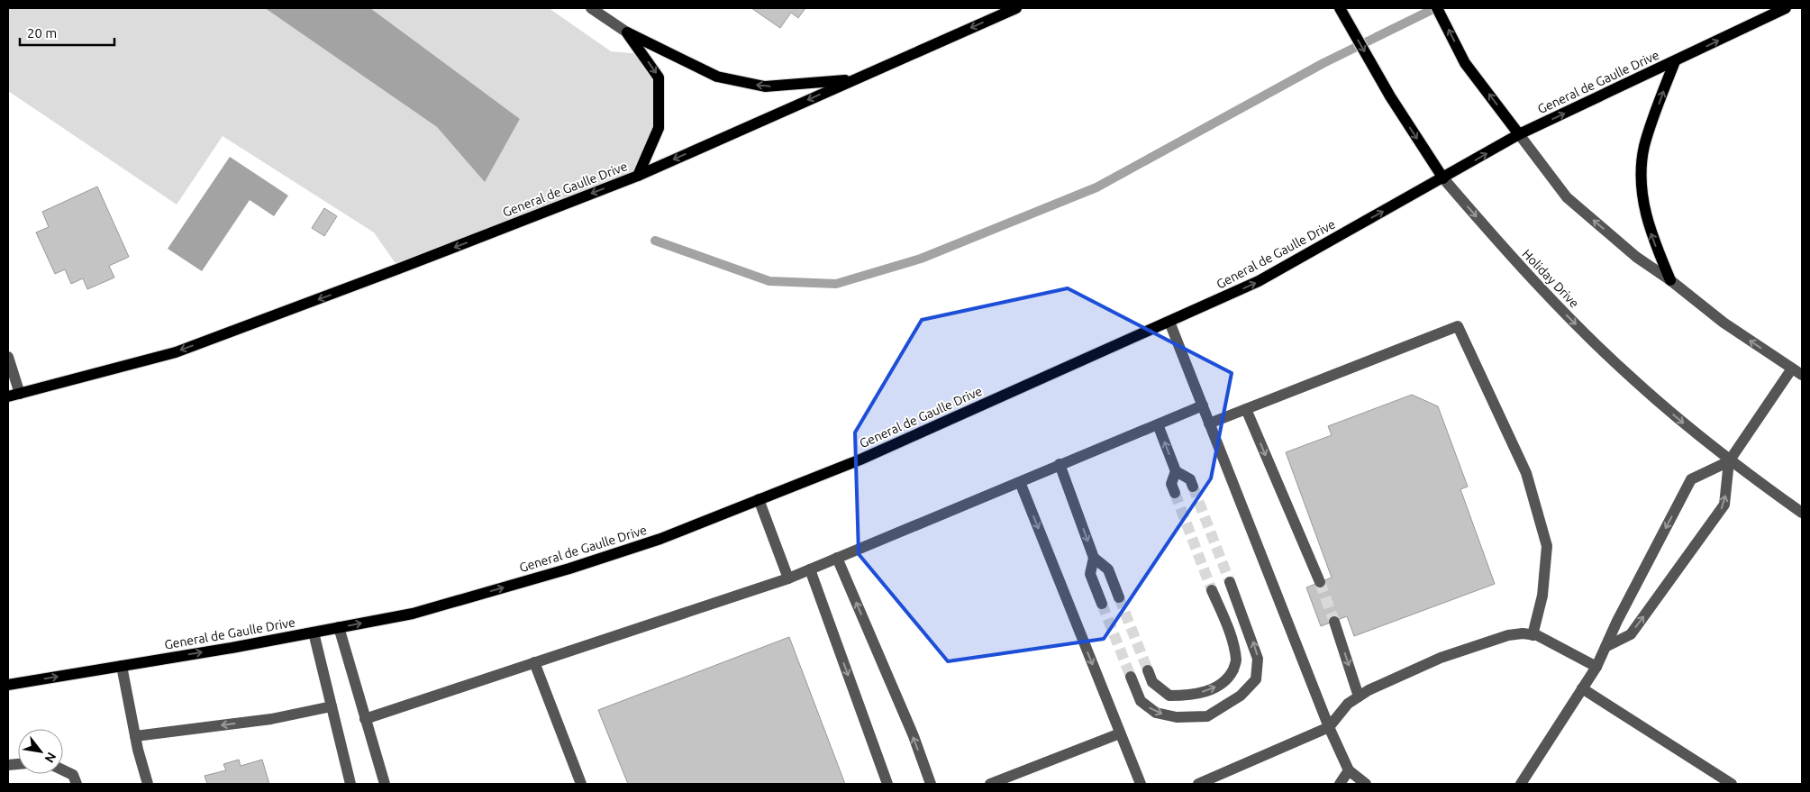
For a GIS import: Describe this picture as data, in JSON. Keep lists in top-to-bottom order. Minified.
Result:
{"streets":{"main road":["General de Gaulle Drive","Holiday Drive"]},"crossings":[["General de Gaulle Drive","Holiday Drive"]],"one_way":["Holiday Drive"],"scale_bar":"20 m","north":"bottom right"}
